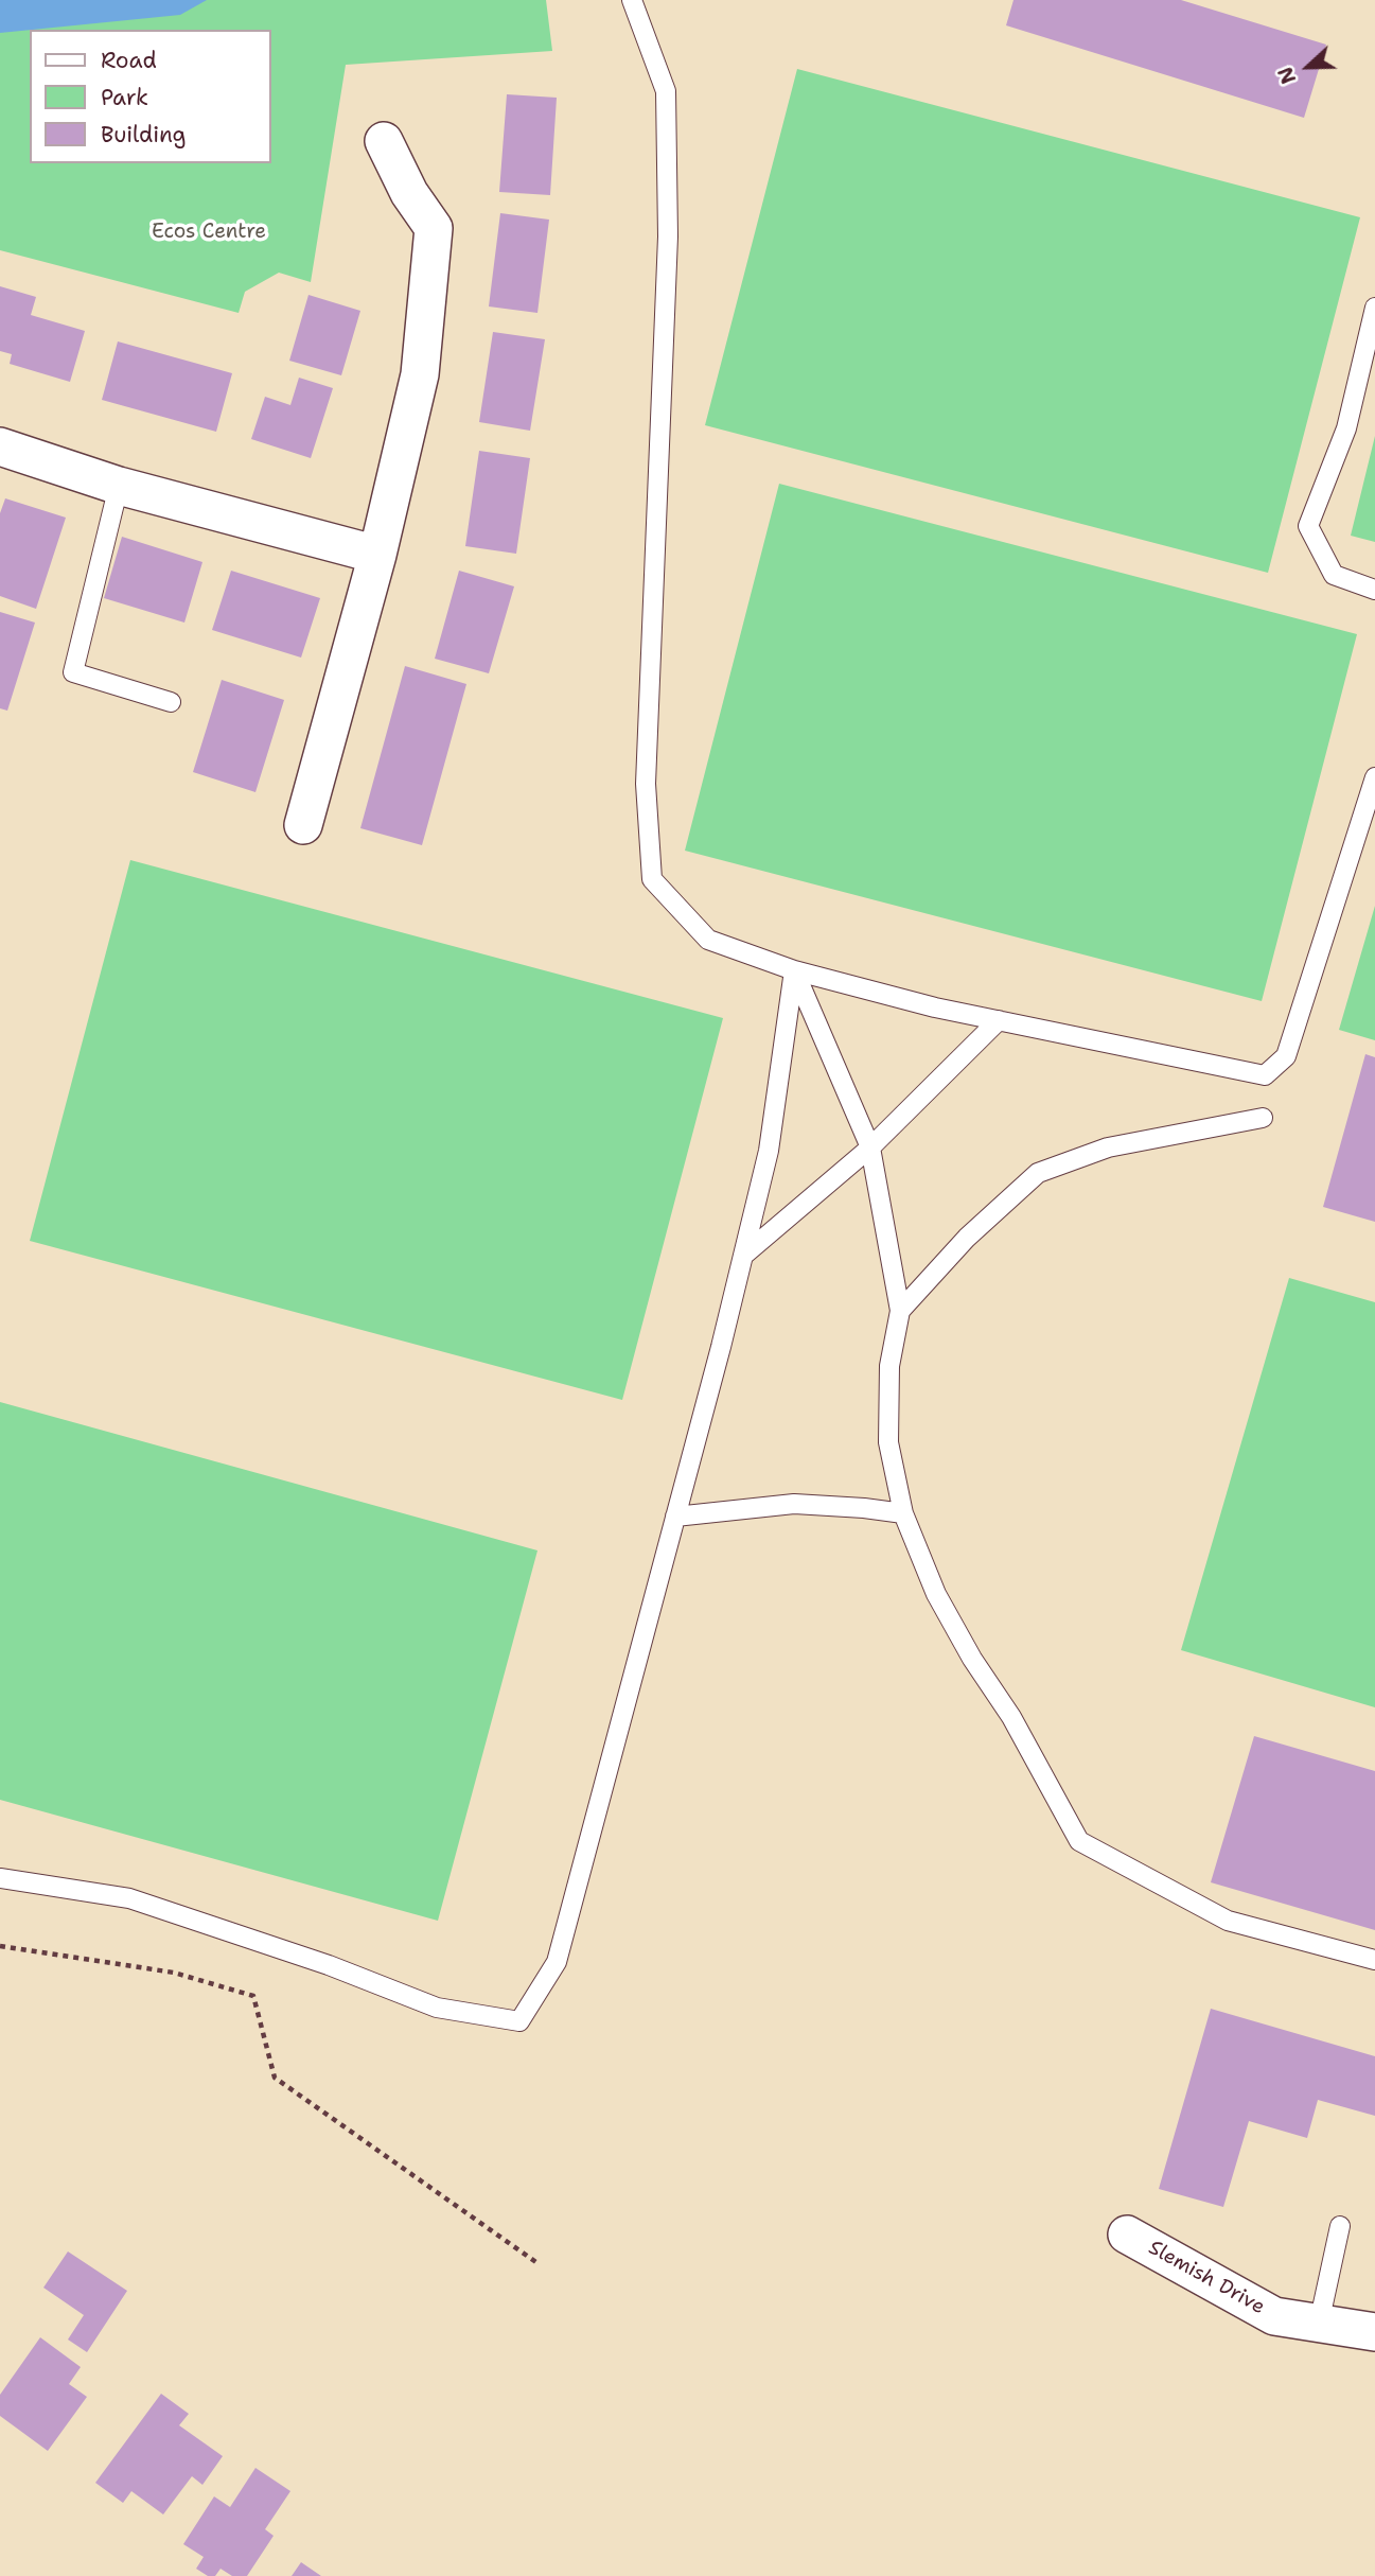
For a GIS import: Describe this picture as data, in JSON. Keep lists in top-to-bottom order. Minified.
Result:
{"streets":{"street":["Slemish Drive"]},"parks":["Ecos Centre"],"legend":["Road","Park","Building"],"north":"left"}
